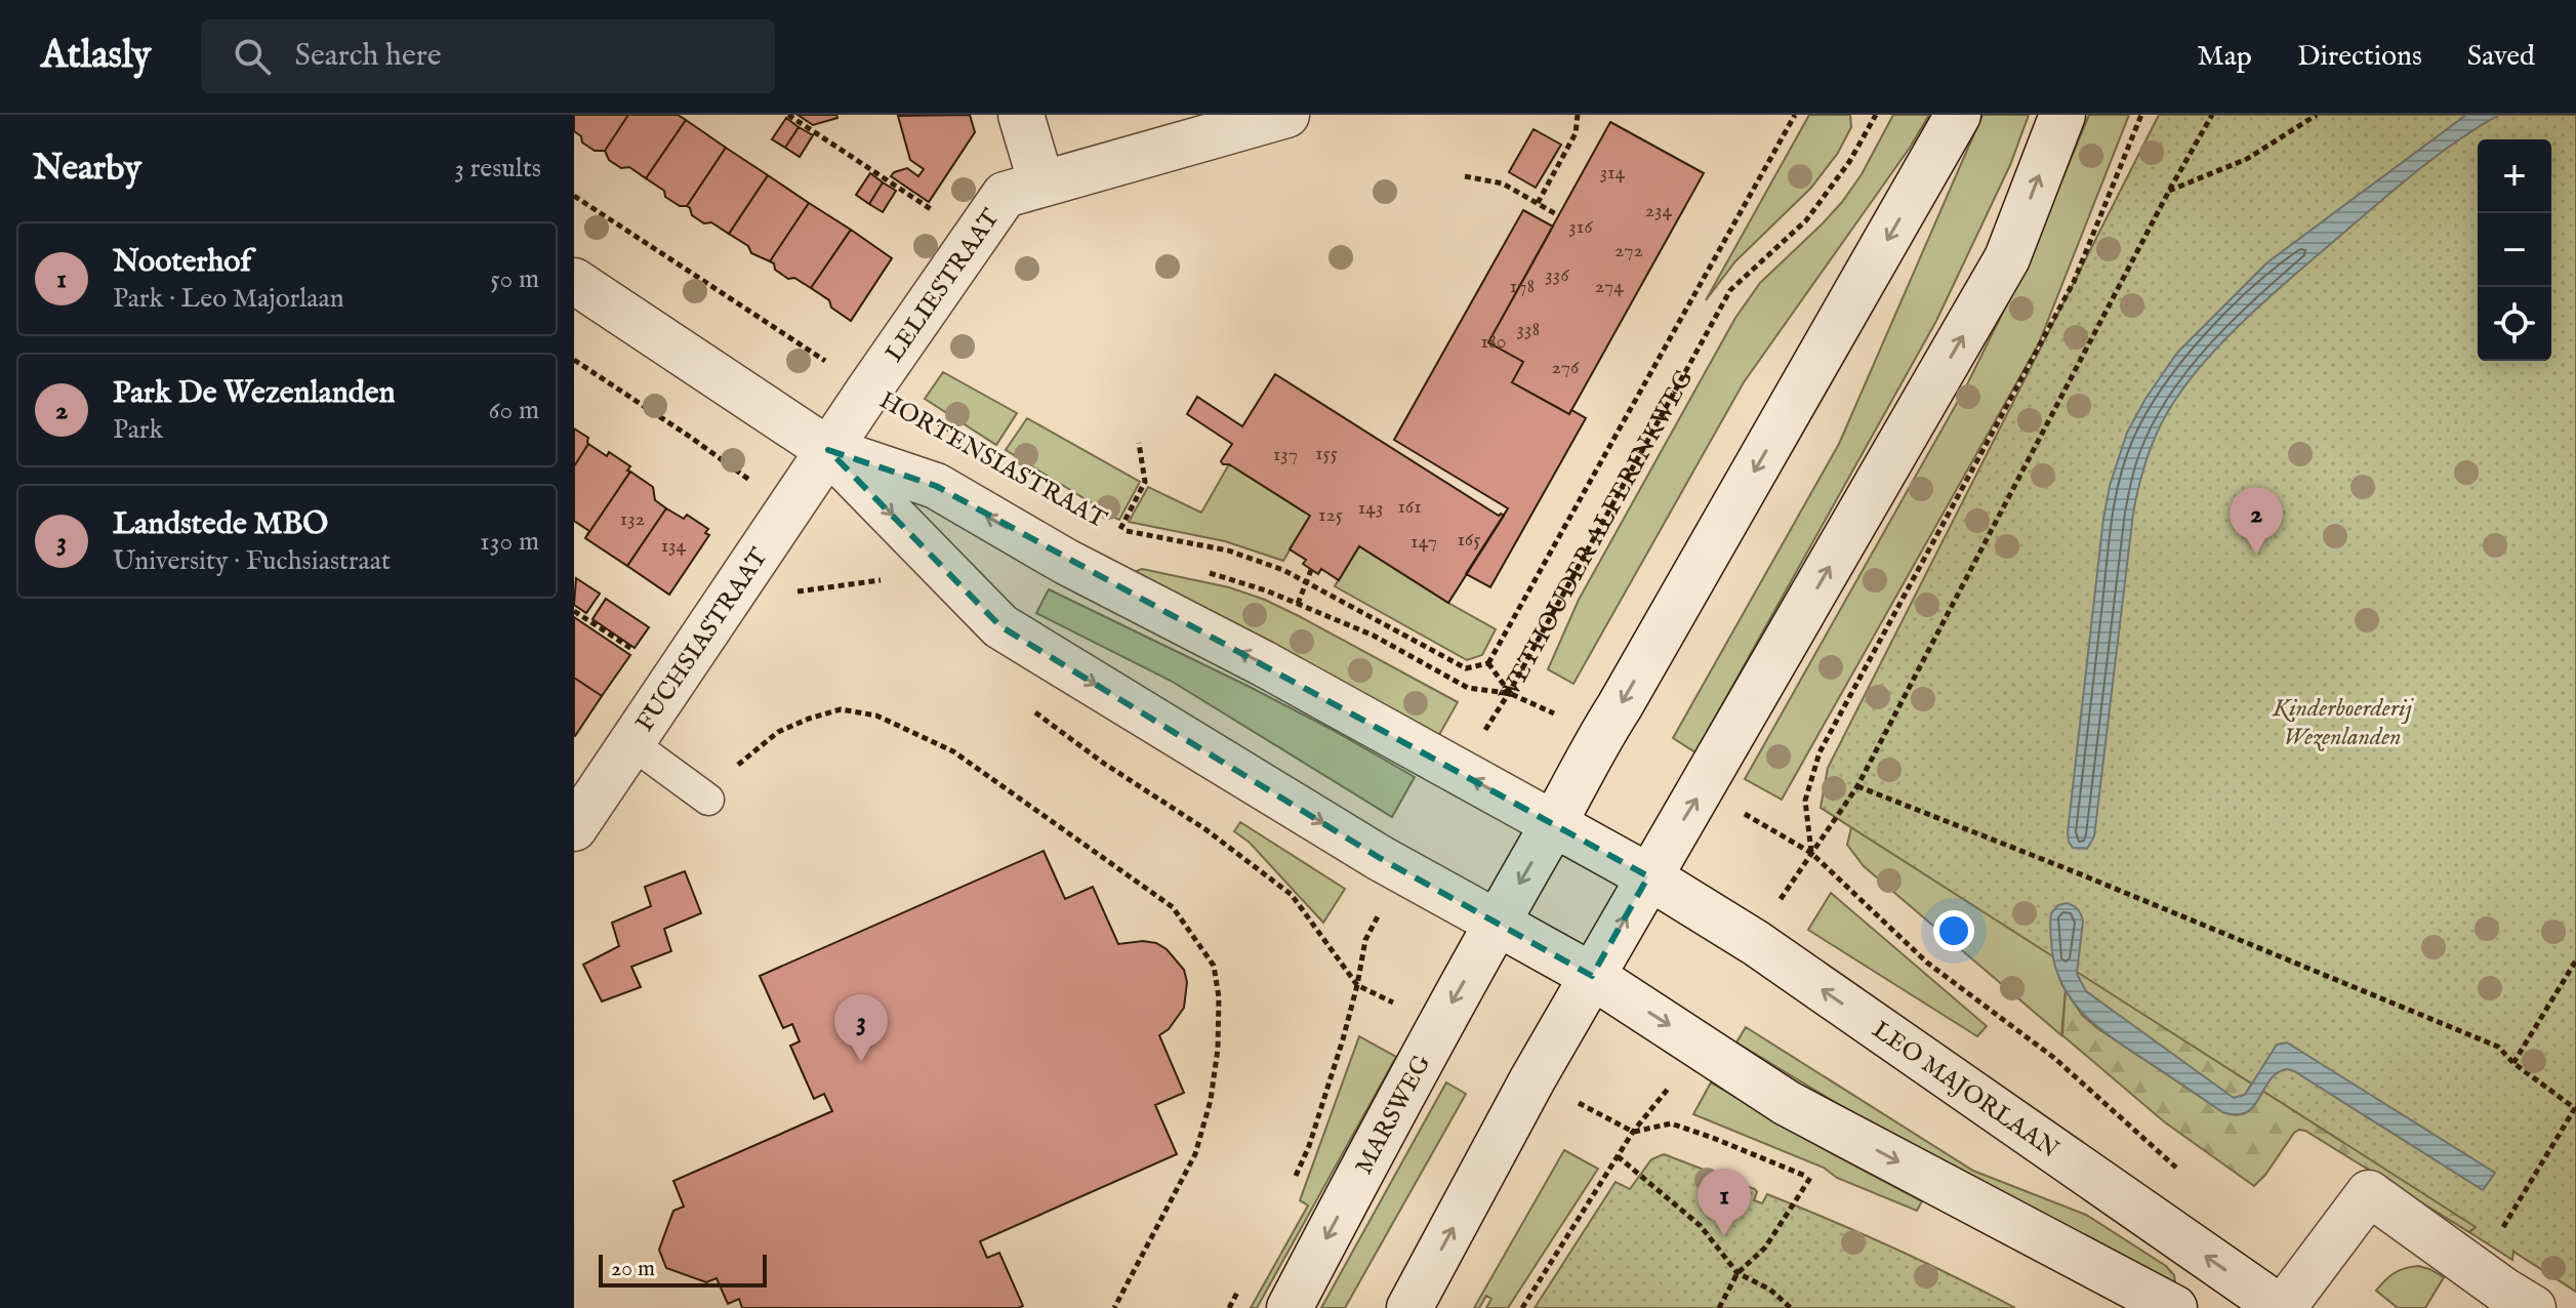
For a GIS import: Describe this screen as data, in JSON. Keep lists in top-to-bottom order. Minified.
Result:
{"streets":{"main road":["LELIESTRAAT","HORTENSIASTRAAT","FUCHSIASTRAAT","LEO MAJORLAAN","MARSWEG"],"path":["WETHOUDER ALFERINKWEG"]},"crossings":[["LELIESTRAAT","HORTENSIASTRAAT"],["LELIESTRAAT","FUCHSIASTRAAT"],["HORTENSIASTRAAT","WETHOUDER ALFERINKWEG"],["HORTENSIASTRAAT","FUCHSIASTRAAT"],["HORTENSIASTRAAT","LEO MAJORLAAN"],["HORTENSIASTRAAT","MARSWEG"]],"parks":["Kinderboerderij Wezenlanden"],"house_numbers":["314","234","316","272","336","178","274","338","180","276","155","137","161","143","125","132","165","147","134"],"scale_bar":"20 m","page":{"header":"Atlasly","search":"Search here","nav":["Map","Directions","Saved"],"heading":["Nearby","3 results"],"map_buttons":["+","−"],"list":[{"mark":"1","name":"Nooterhof","note":"Park · Leo Majorlaan","value":"50 m"},{"mark":"2","name":"Park De Wezenlanden","note":"Park","value":"60 m"},{"mark":"3","name":"Landstede MBO","note":"University · Fuchsiastraat","value":"130 m"}],"pins":["2","3","1"],"scale":"20 m"}}
